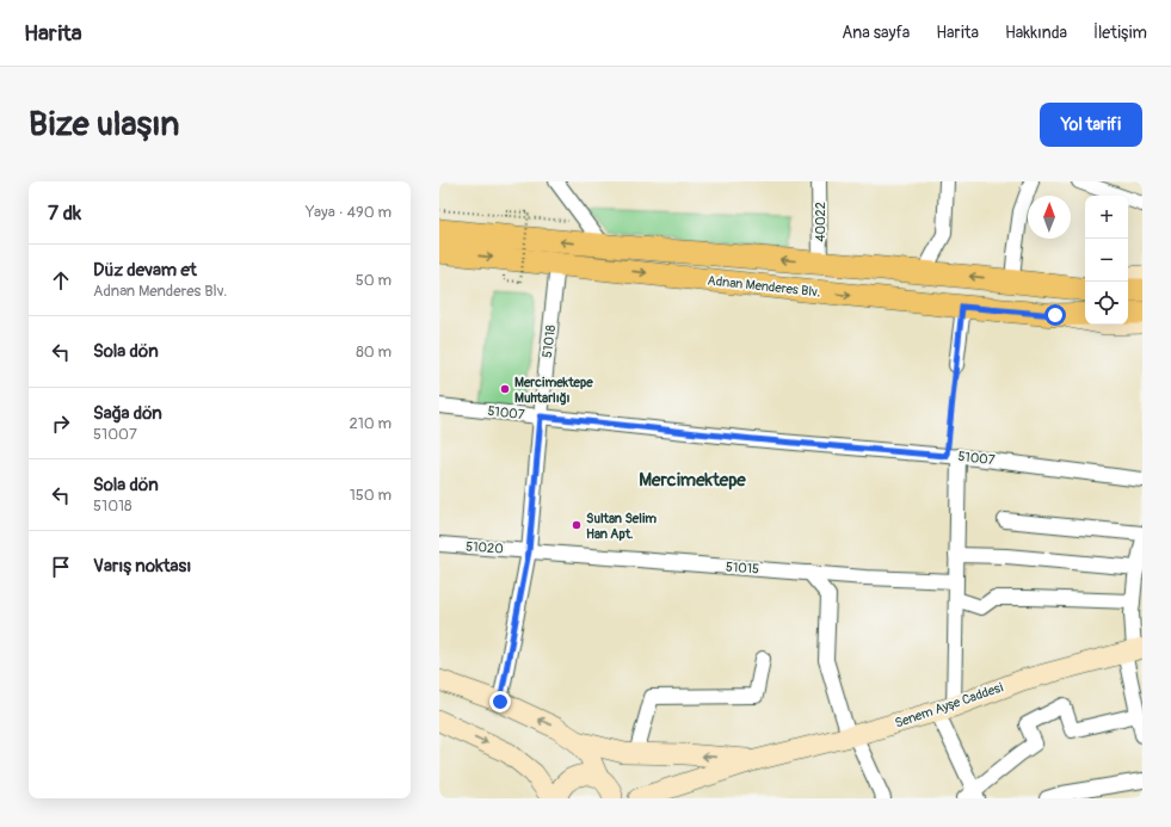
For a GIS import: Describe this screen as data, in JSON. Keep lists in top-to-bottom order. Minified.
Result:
{"streets":{"main road":["Adnan Menderes Blv."],"street":["40022","51018","51007","51020","51015","Senem Ayşe Caddesi"]},"crossings":[["40022","Adnan Menderes Blv."],["Adnan Menderes Blv.","51018"],["51018","51007"],["51018","51020"],["51018","51015"],["51020","51015"]],"districts":["Mercimektepe"],"places":["Mercimektepe Muhtarlığı","Sultan Selim Han Apt."],"north":"top","page":{"header":"Harita","nav":["Ana sayfa","Harita","Hakkında","İletişim"],"buttons":"Yol tarifi","title":"Bize ulaşın","heading":["7 dk","Yaya · 490 m"],"map_buttons":["+","−"],"list":[["Düz devam et","Adnan Menderes Blv.","50 m"],["Sola dön","80 m"],["Sağa dön","51007","210 m"],["Sola dön","51018","150 m"],"Varış noktası"]}}
